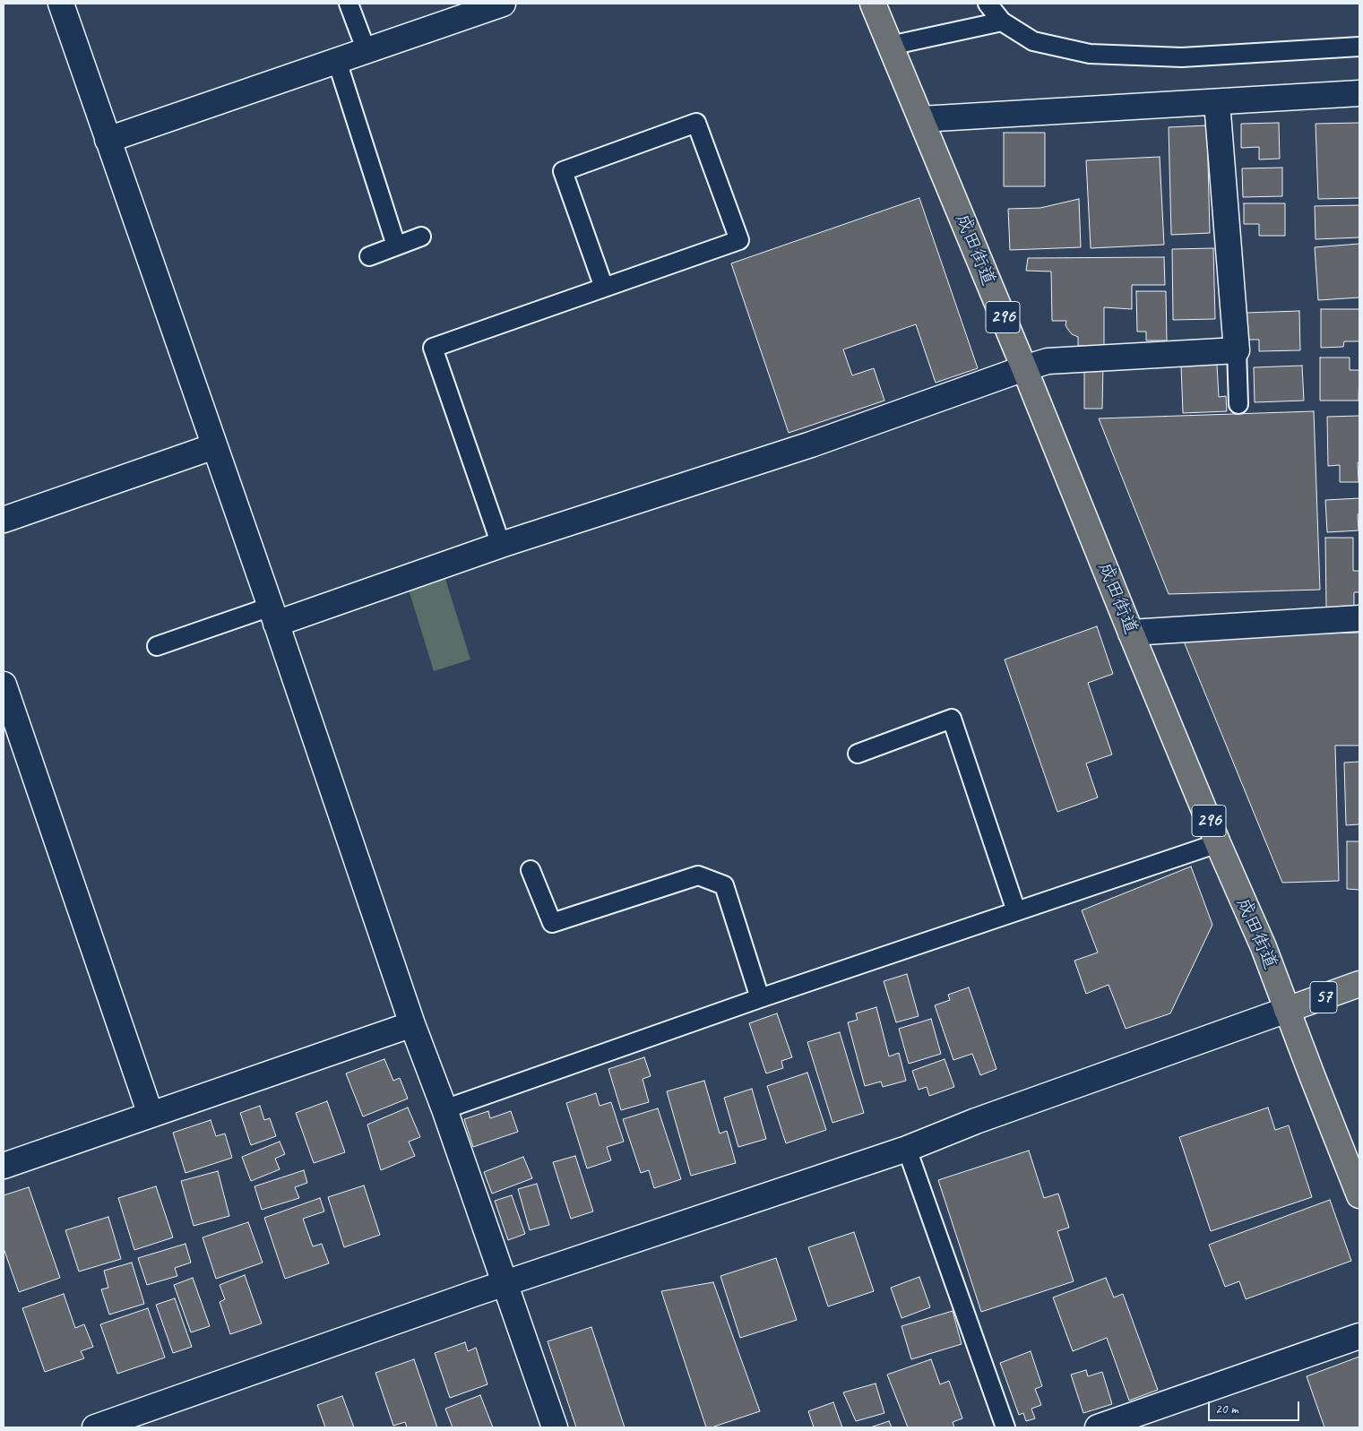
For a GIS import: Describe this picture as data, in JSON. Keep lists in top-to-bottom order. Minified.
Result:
{"streets":{"main road":["成田街道","296","57"]},"crossings":[["成田街道","57"]],"scale_bar":"20 m"}
